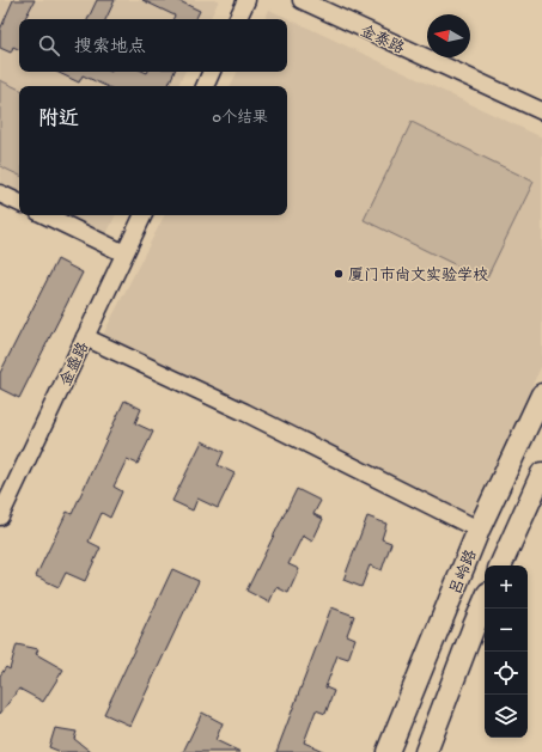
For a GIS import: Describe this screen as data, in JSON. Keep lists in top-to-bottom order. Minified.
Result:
{"streets":{"main road":["吕岭路"],"street":["金泰路","金盛路"]},"places":["厦门市尚文实验学校"],"north":"left","page":{"search":"搜索地点","heading":["附近","0个结果"],"map_buttons":["+","−"]}}
